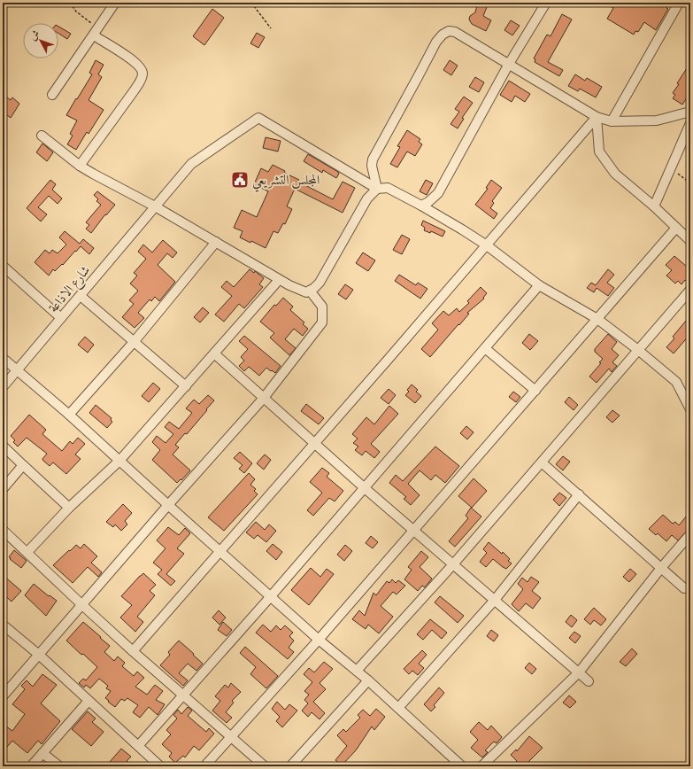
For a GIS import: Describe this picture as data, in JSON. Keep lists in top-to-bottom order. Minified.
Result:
{"streets":{"street":["شارع الاذاعة"]},"places":{"public building":["المجلس التشريعي"]},"north":"top left"}
